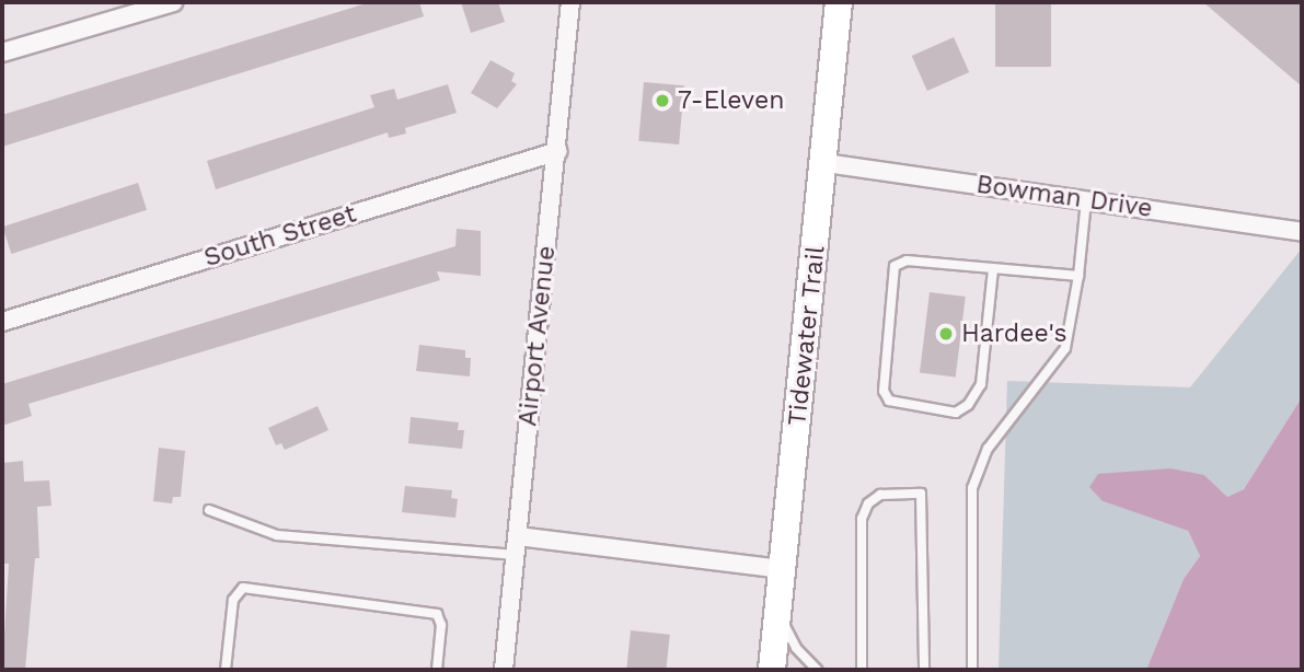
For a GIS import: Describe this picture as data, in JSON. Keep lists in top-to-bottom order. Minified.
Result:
{"streets":{"main road":["Tidewater Trail"],"street":["Bowman Drive","South Street","Airport Avenue"]},"crossings":[["Bowman Drive","Tidewater Trail"],["South Street","Airport Avenue"]],"places":["7-Eleven","Hardee's"]}
